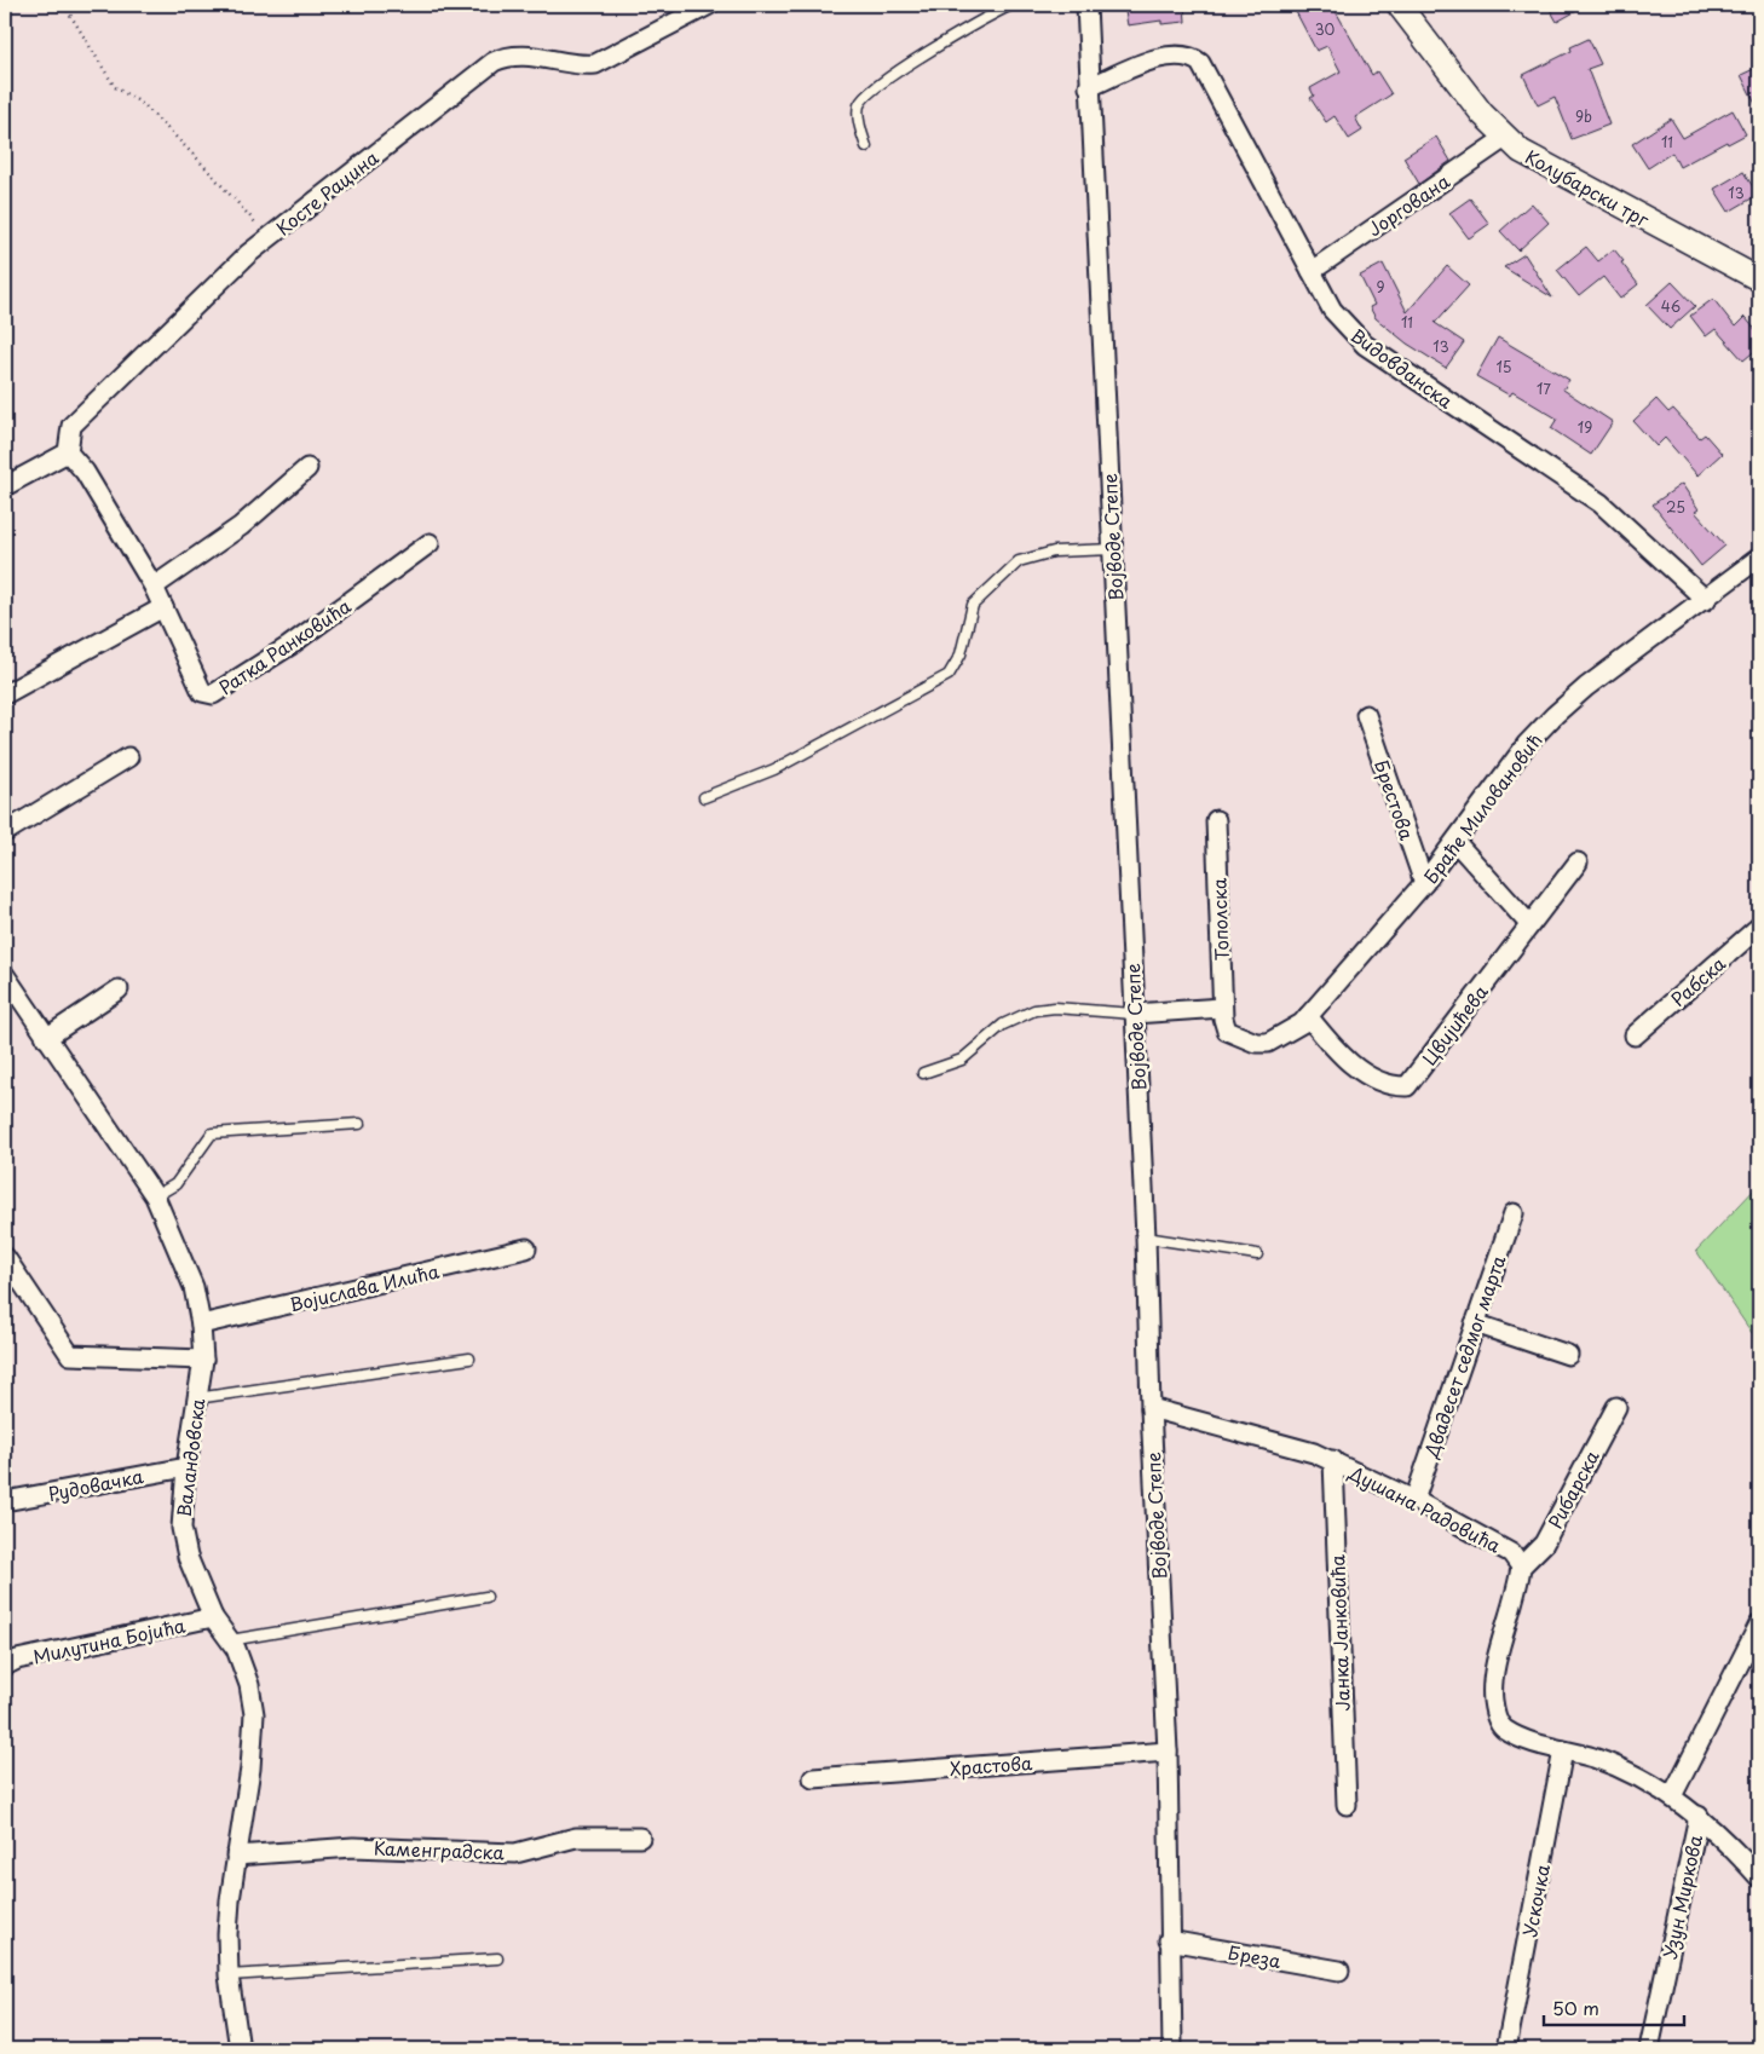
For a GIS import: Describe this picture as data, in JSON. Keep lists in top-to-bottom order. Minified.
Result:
{"streets":{"street":["Колубарски трг","Косте Рацина","Јоргована","Видовданска","Војводе Степе","Ратка Ранковића","Брестова","Браће Миловановић","Тополска","Рабска","Цвијићева","Војислава Илића","Двадесет седмог марта","Валандовска","Рудовачка","Рибарска","Душана Радовића","Јанка Јанковића","Милутина Бојића","Храстова","Каменградска","Узун Миркова","Ускочка","Бреза"]},"crossings":[["Колубарски трг","Јоргована"],["Косте Рацина","Ратка Ранковића"],["Јоргована","Видовданска"],["Видовданска","Војводе Степе"],["Видовданска","Браће Миловановић"],["Војводе Степе","Душана Радовића"],["Војводе Степе","Храстова"],["Војводе Степе","Бреза"],["Брестова","Браће Миловановић"],["Браће Миловановић","Тополска"],["Браће Миловановић","Цвијићева"],["Војислава Илића","Валандовска"],["Двадесет седмог марта","Душана Радовића"],["Валандовска","Рудовачка"],["Валандовска","Милутина Бојића"],["Валандовска","Каменградска"],["Рибарска","Душана Радовића"],["Душана Радовића","Јанка Јанковића"]],"house_numbers":["30","9b","11","13","9","46","11","13","15","17","19","25"],"scale_bar":"50 m"}
